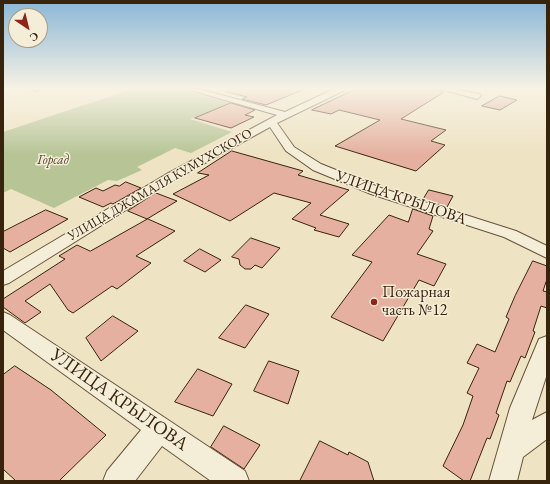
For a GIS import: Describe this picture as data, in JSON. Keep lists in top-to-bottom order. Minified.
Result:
{"streets":{"street":["УЛИЦА ДЖАМАЛЯ КУМУХСКОГО","УЛИЦА КРЫЛОВА"]},"crossings":[["УЛИЦА ДЖАМАЛЯ КУМУХСКОГО","УЛИЦА КРЫЛОВА"]],"parks":["Горсад"],"places":["Пожарная часть №12"],"north":"bottom right"}
